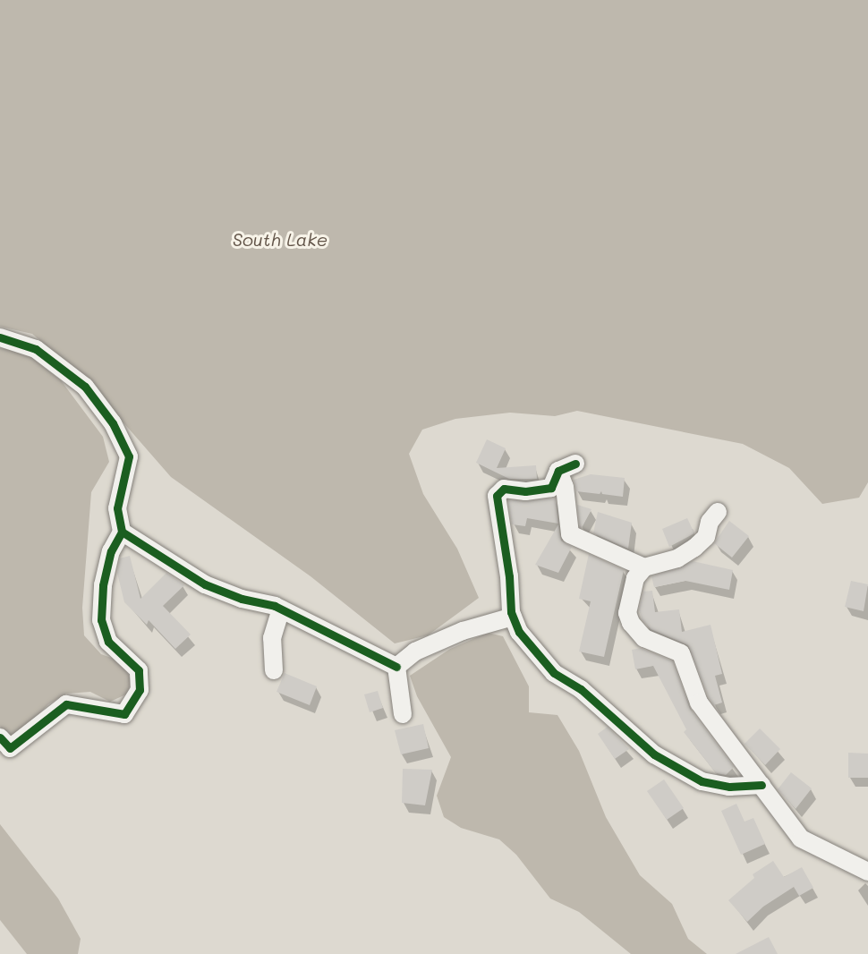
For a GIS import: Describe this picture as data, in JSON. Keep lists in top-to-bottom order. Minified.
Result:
{"water":["South Lake"]}
